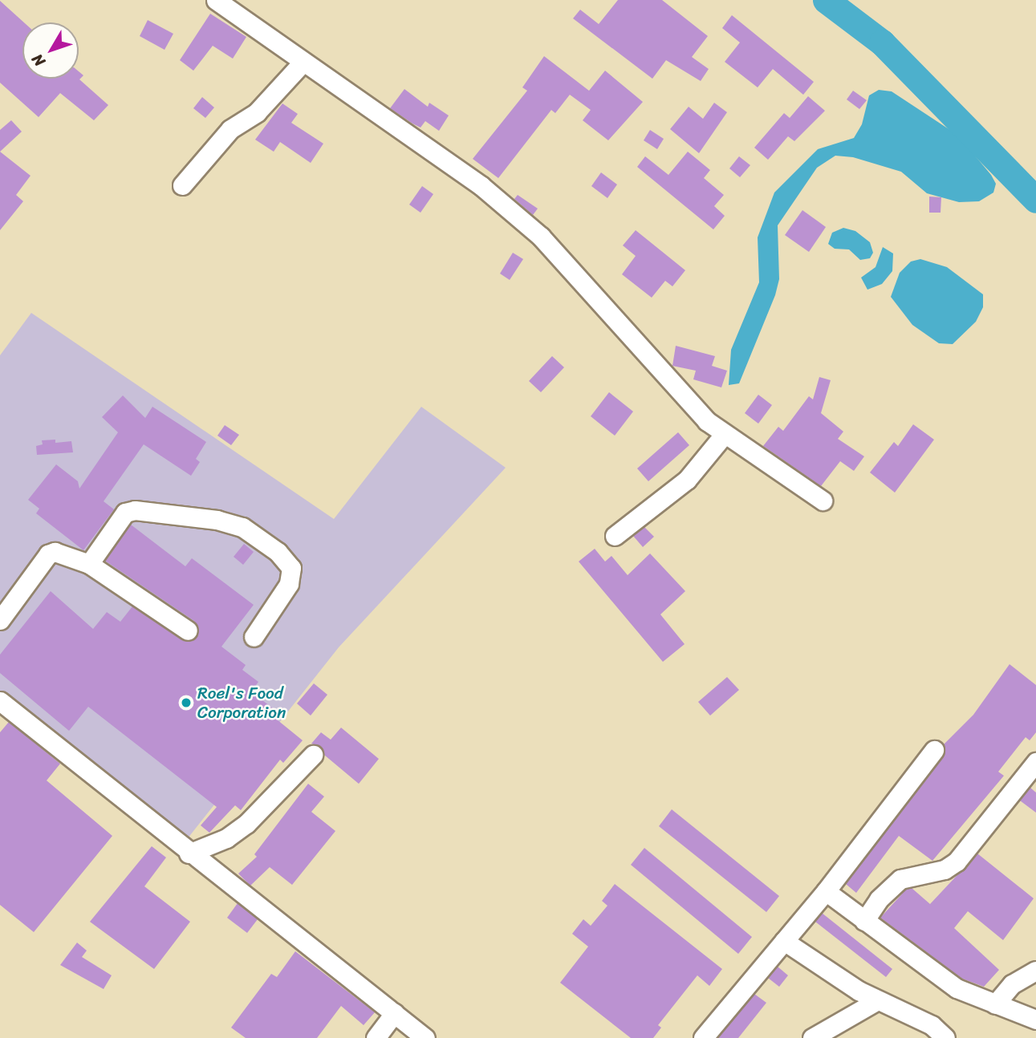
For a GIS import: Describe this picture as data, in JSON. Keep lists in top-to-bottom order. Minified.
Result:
{"places":["Roel's Food Corporation"],"north":"bottom left"}
